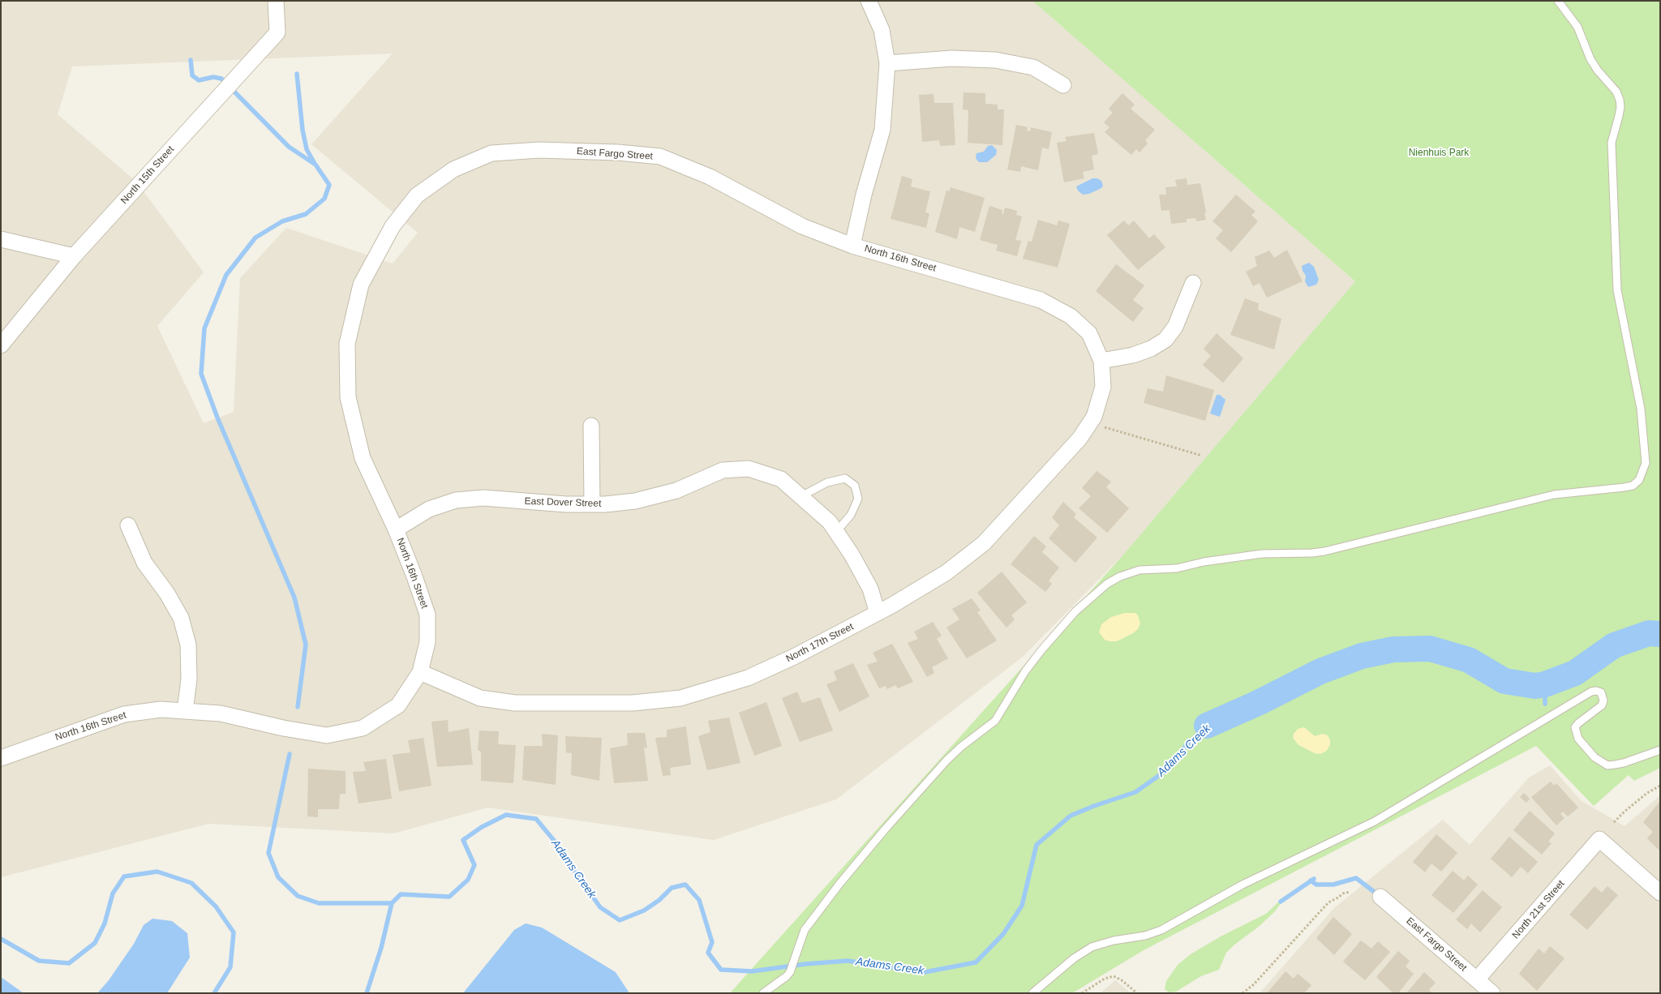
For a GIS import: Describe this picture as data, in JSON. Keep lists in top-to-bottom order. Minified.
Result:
{"streets":{"street":["East Fargo Street","North 15th Street","North 16th Street","East Dover Street","North 17th Street","North 21st Street"]},"crossings":[["East Fargo Street","North 16th Street"],["East Fargo Street","North 21st Street"],["North 16th Street","East Dover Street"],["North 16th Street","North 17th Street"],["East Dover Street","North 17th Street"]],"water":["Adams Creek"],"parks":["Nienhuis Park"]}
